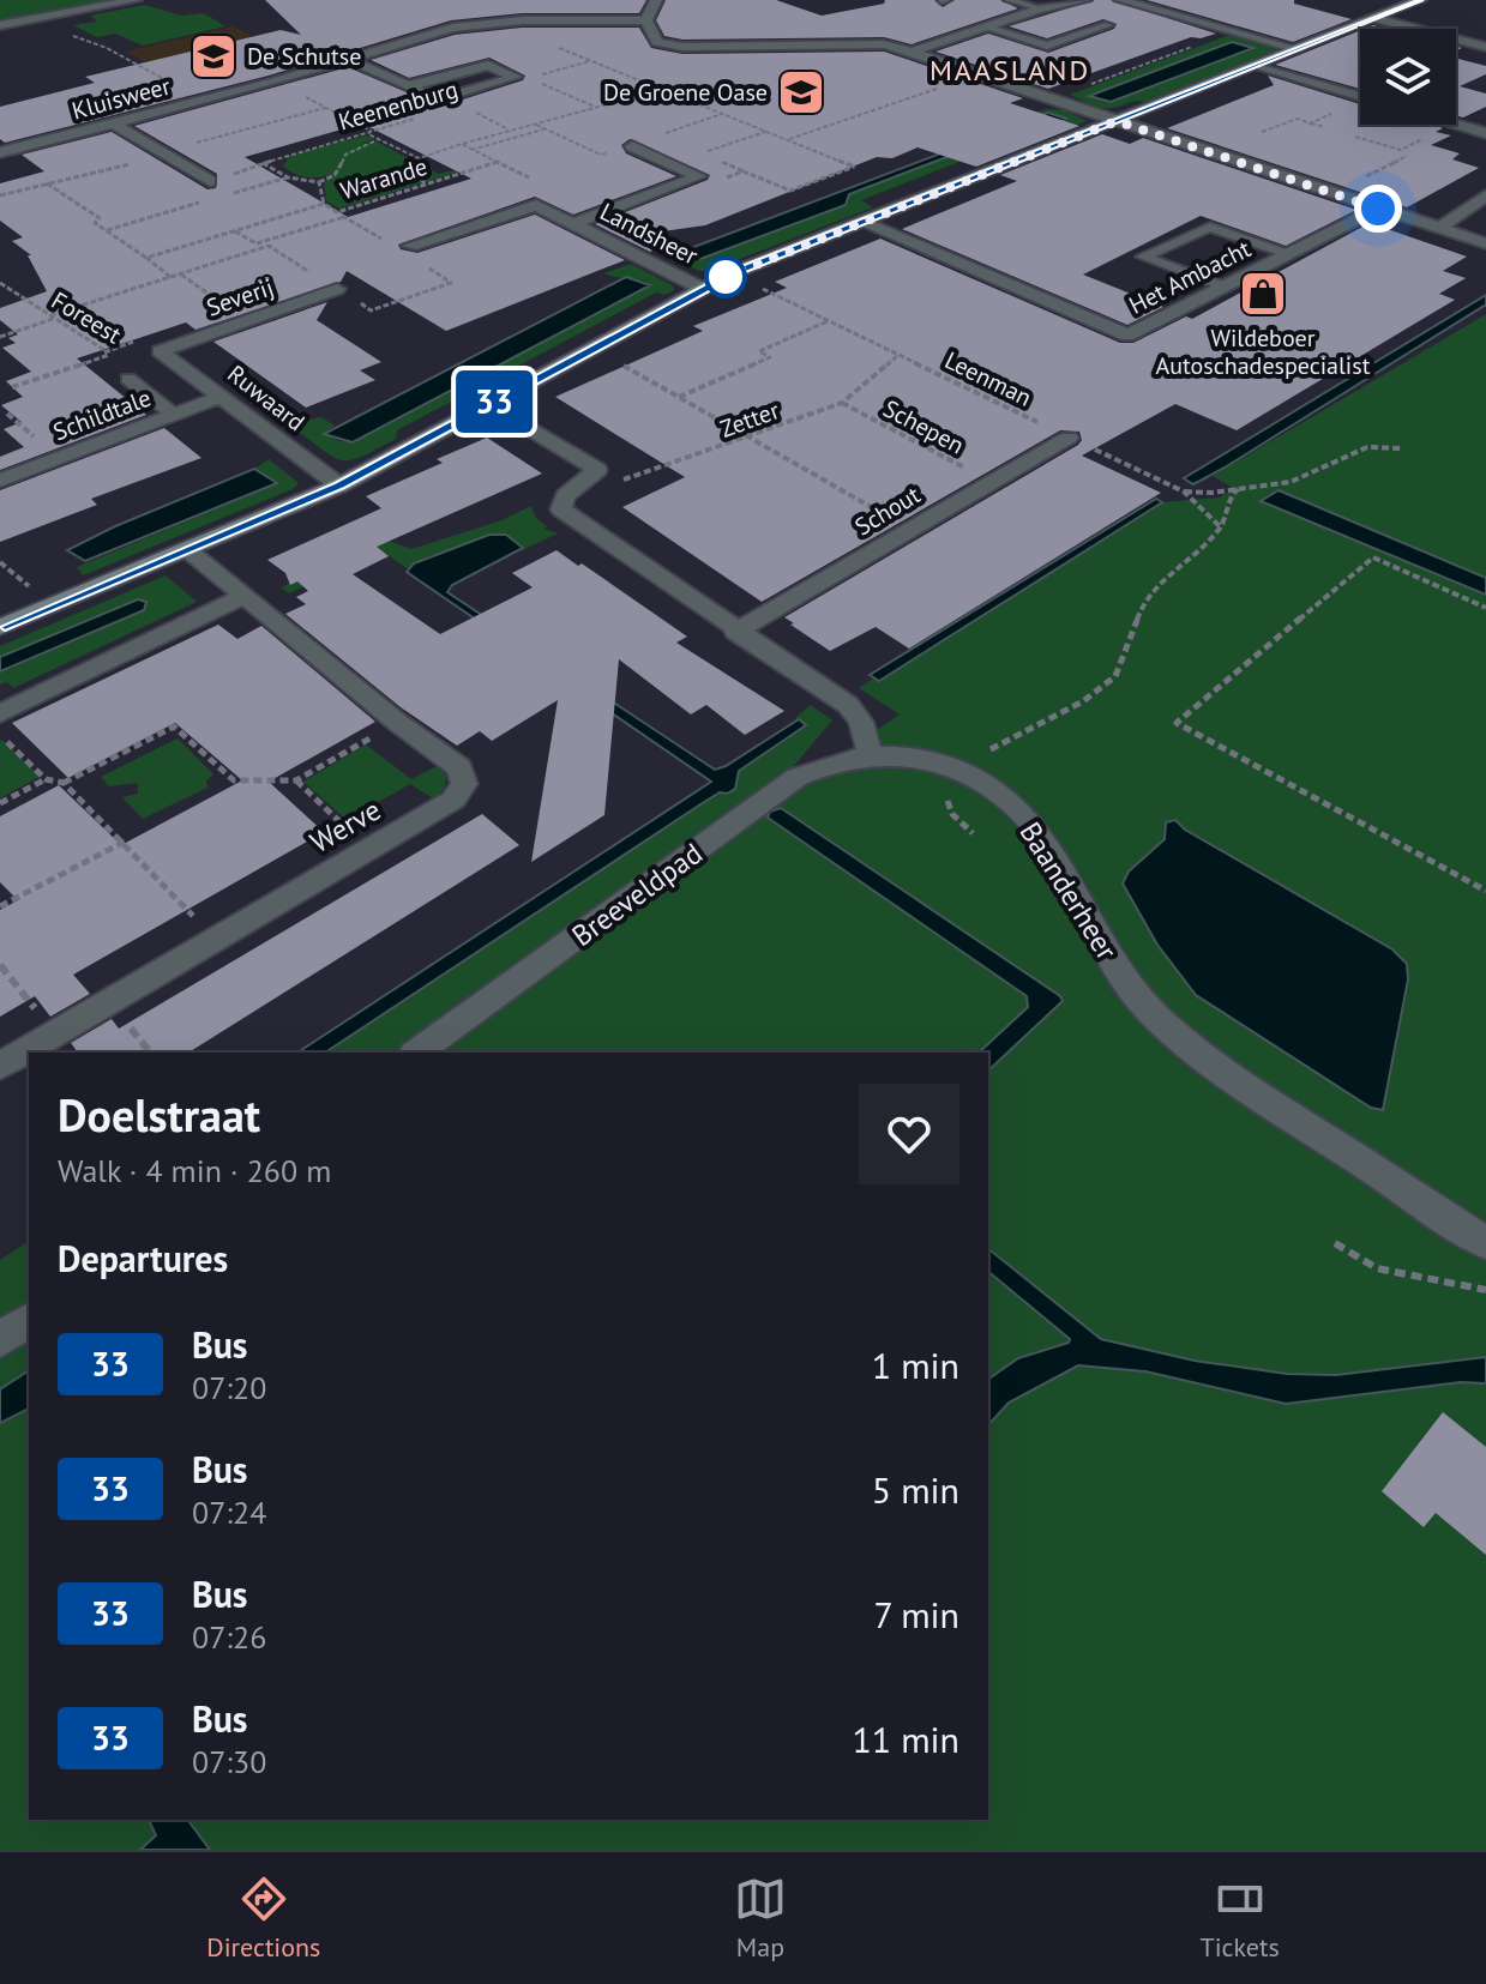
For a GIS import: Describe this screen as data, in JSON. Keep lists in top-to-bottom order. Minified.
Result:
{"streets":{"street":["Kluisweer","Landsheer","Het Ambacht","Severij","Ruwaard","Schildtale","Schout","Werve","Baanderheer","Breeveldpad"],"path":["Keenenburg","Warande","Foreest","Leenman","Zetter","Schepen"]},"crossings":[["Severij","Foreest"],["Severij","Ruwaard"],["Foreest","Ruwaard"],["Leenman","Zetter"],["Leenman","Schout"],["Ruwaard","Schildtale"],["Zetter","Schepen"],["Schepen","Schout"],["Baanderheer","Breeveldpad"]],"districts":["MAASLAND"],"places":{"school or university":["De Schutse","De Groene Oase"],"shop":["Wildeboer Autoschadespecialist"]},"lines":["bus line 33"],"page":{"on_map":"33","heading":[["Doelstraat","Walk · 4 min · 260 m"],"Departures"],"list":[{"mark":"33","name":"Bus","note":"07:20","value":"1 min"},{"mark":"33","name":"Bus","note":"07:24","value":"5 min"},{"mark":"33","name":"Bus","note":"07:26","value":"7 min"},{"mark":"33","name":"Bus","note":"07:30","value":"11 min"}],"tabs":["Directions","Map","Tickets"]}}
